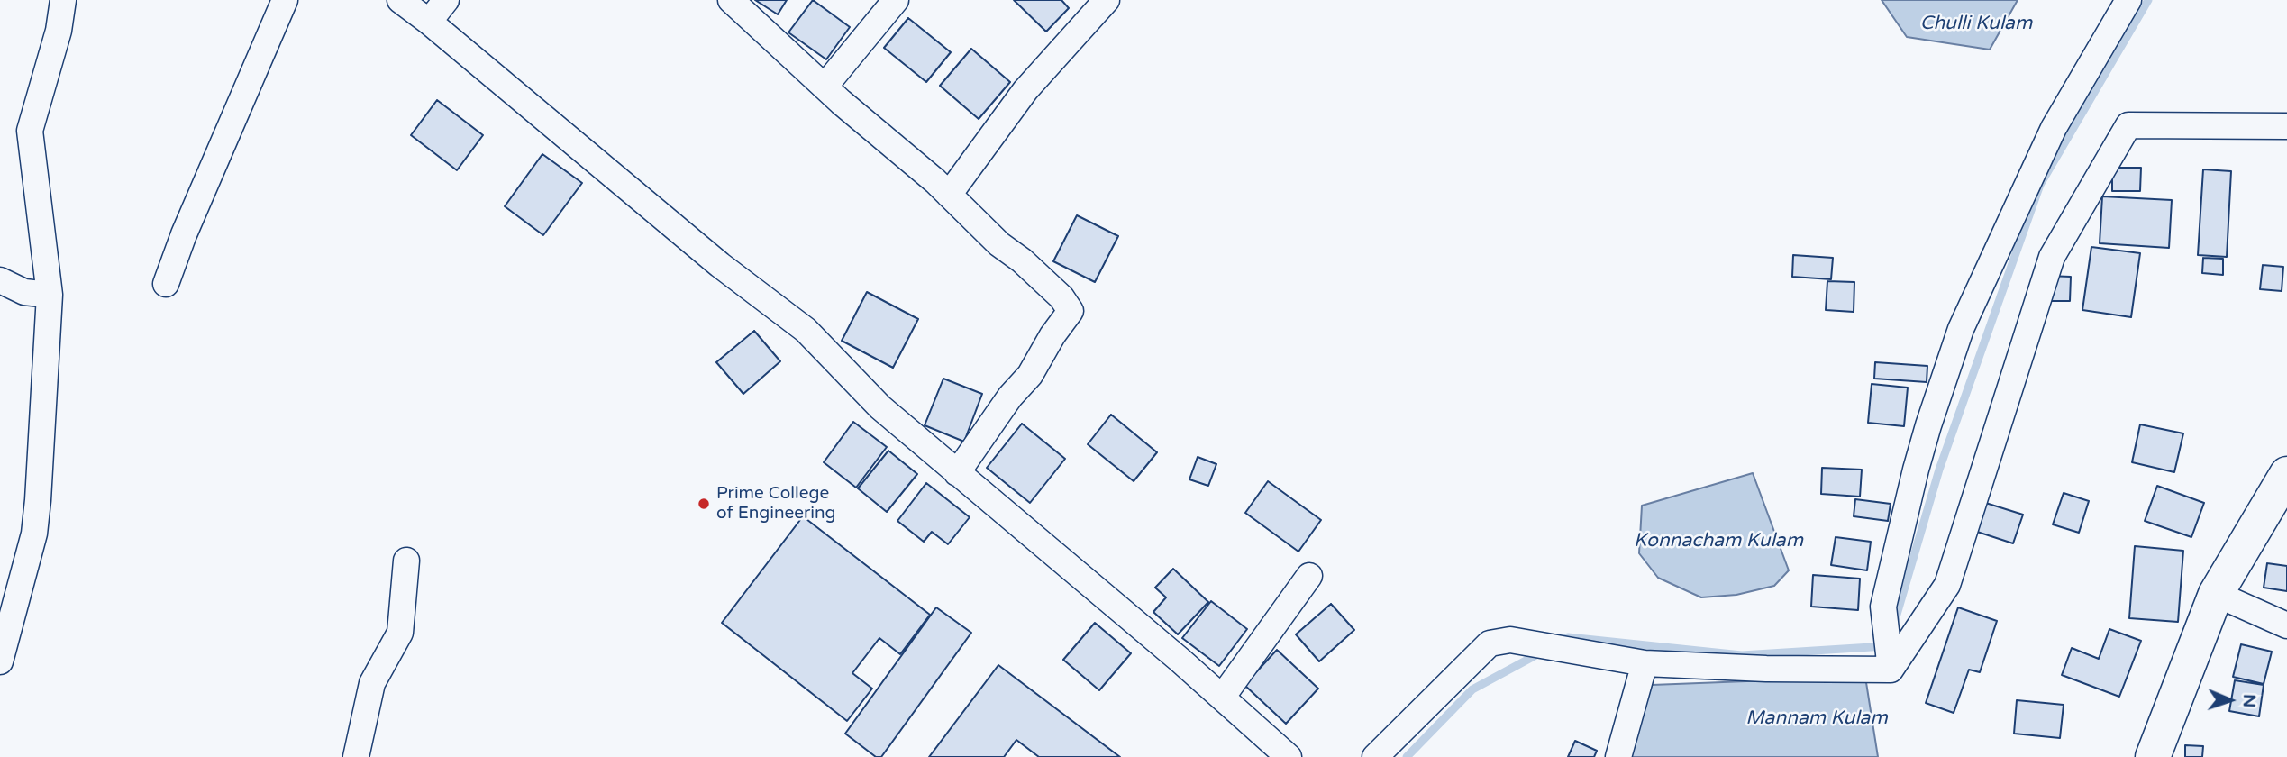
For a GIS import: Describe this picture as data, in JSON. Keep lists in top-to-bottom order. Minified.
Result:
{"water":["Chulli Kulam","Konnacham Kulam","Mannam Kulam"],"places":["Prime College of Engineering"],"north":"right"}
